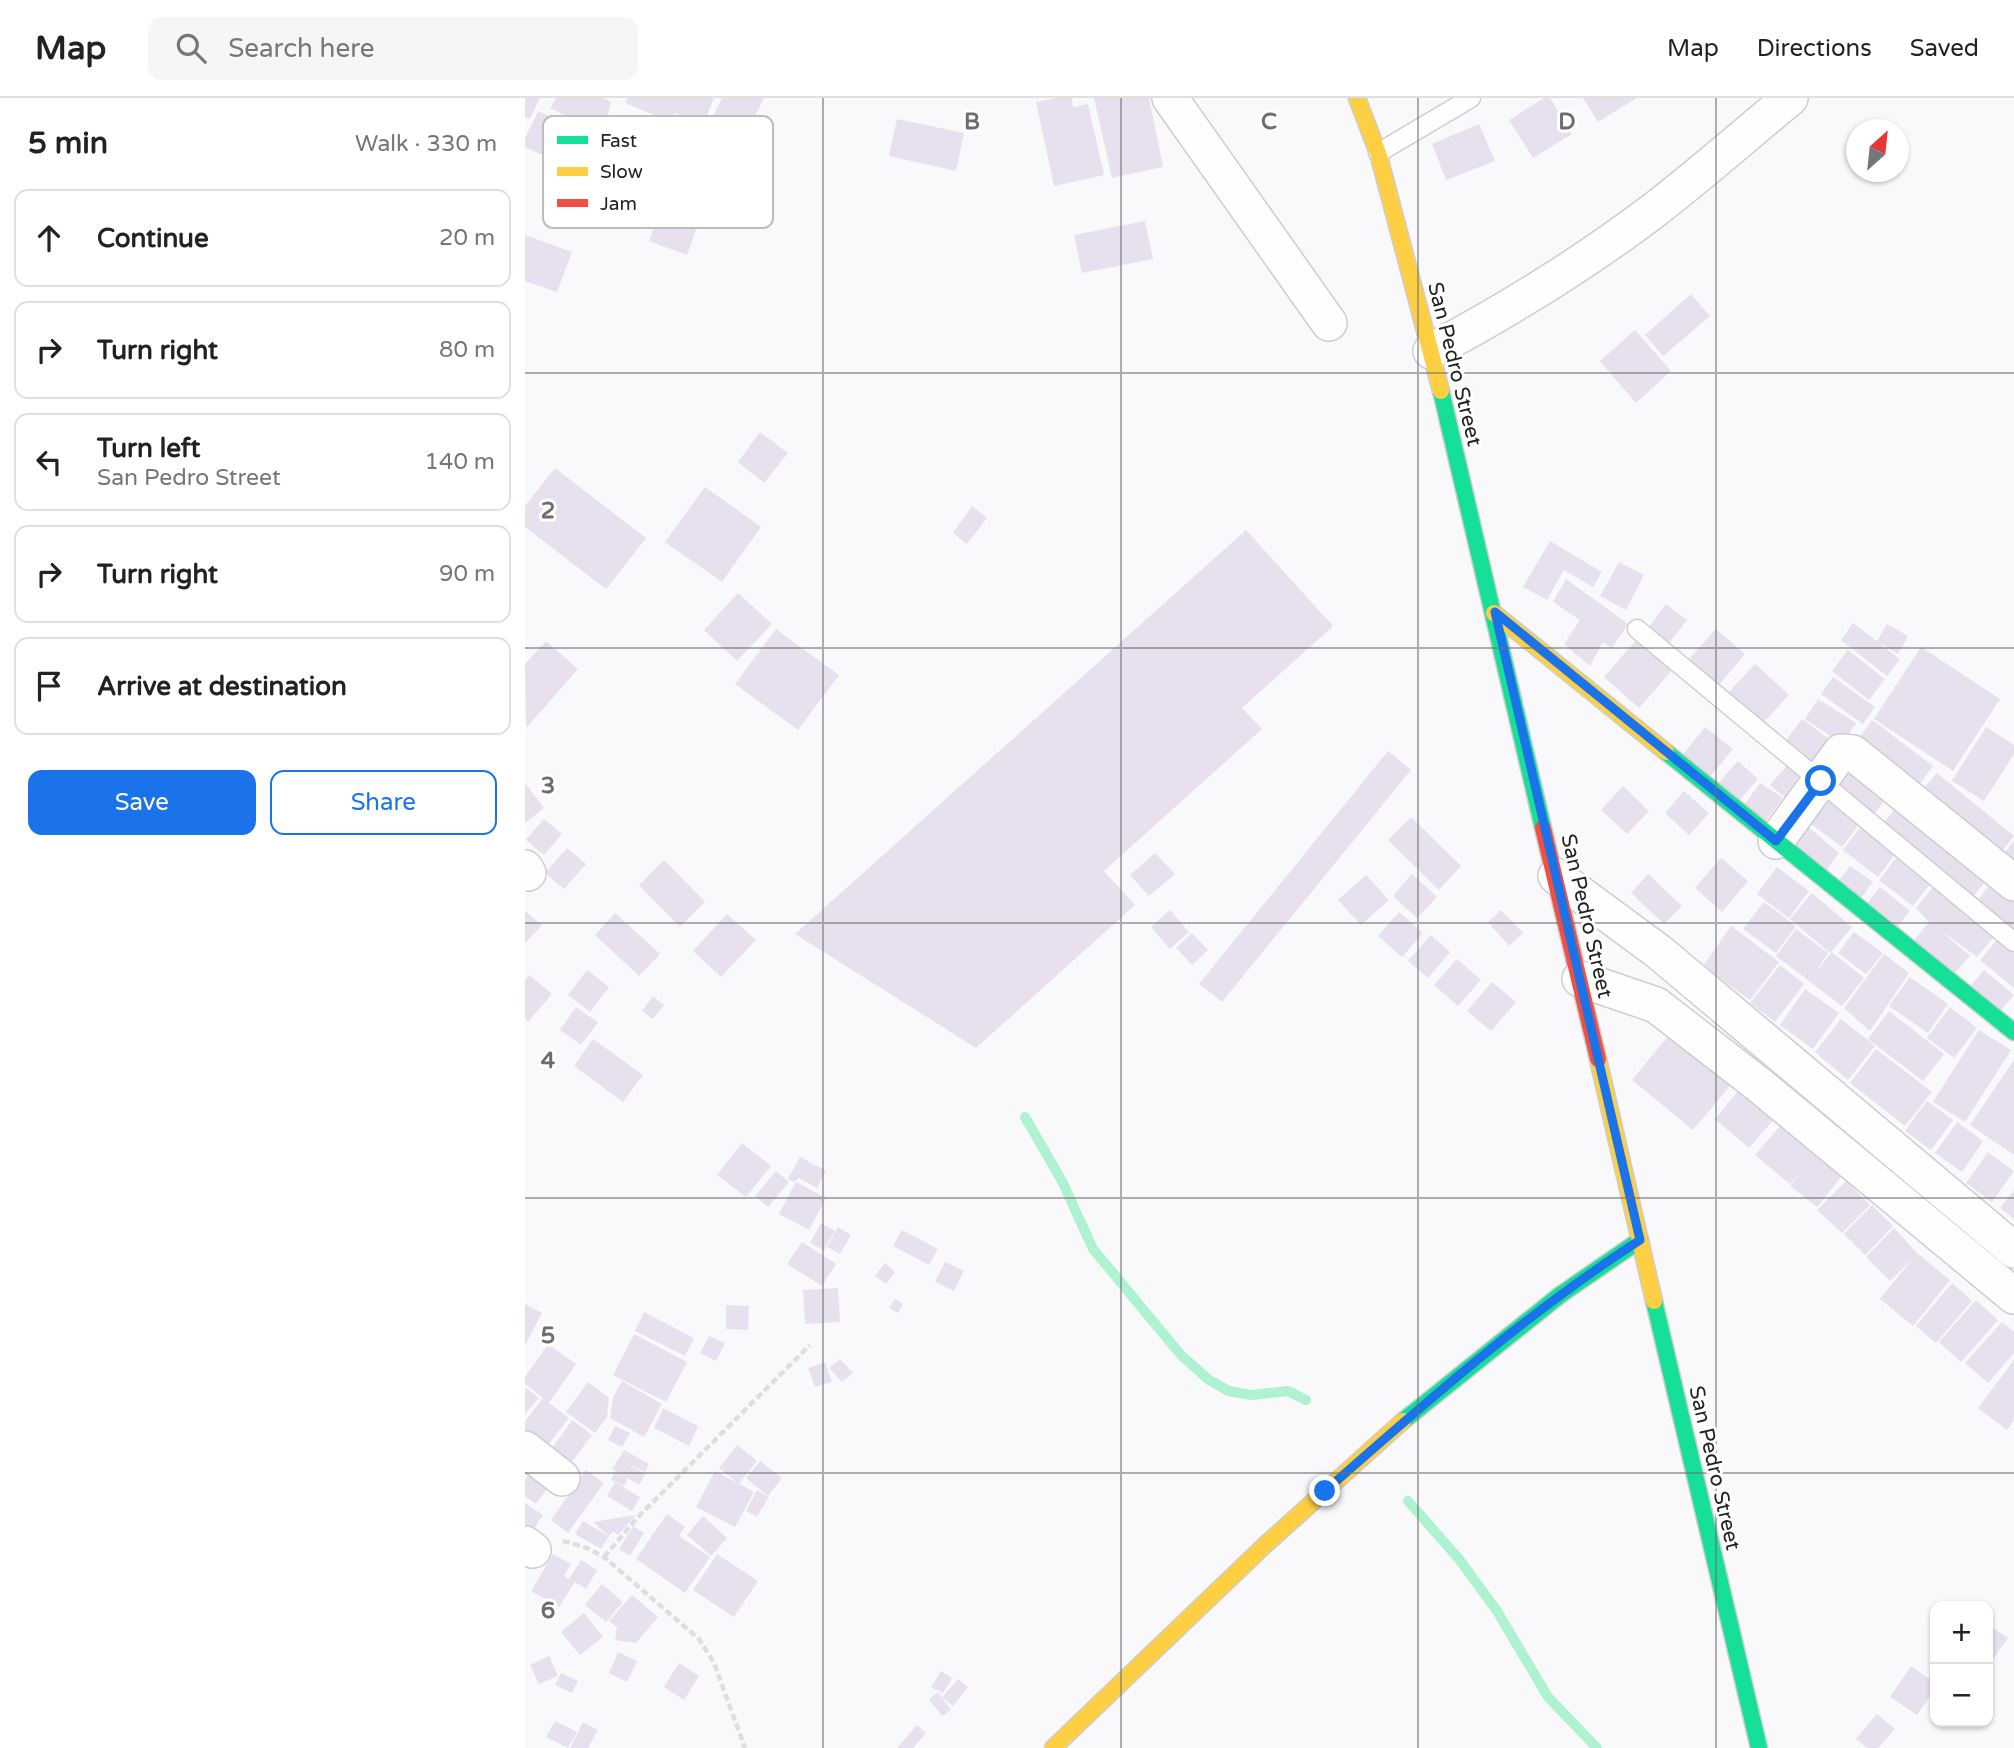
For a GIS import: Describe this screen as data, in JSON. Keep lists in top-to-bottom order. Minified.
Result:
{"streets":{"main road":["San Pedro Street"]},"legend":["Fast","Slow","Jam"],"north":"top right","page":{"header":"Map","search":"Search here","nav":["Map","Directions","Saved"],"heading":["5 min","Walk · 330 m"],"list":[["Continue","20 m"],["Turn right","80 m"],["Turn left","San Pedro Street","140 m"],["Turn right","90 m"],"Arrive at destination"],"buttons":["Save","Share"],"map_buttons":["+","−"]},"grid":{"columns":["B","C","D"],"rows":["2","3","4","5","6"]}}
